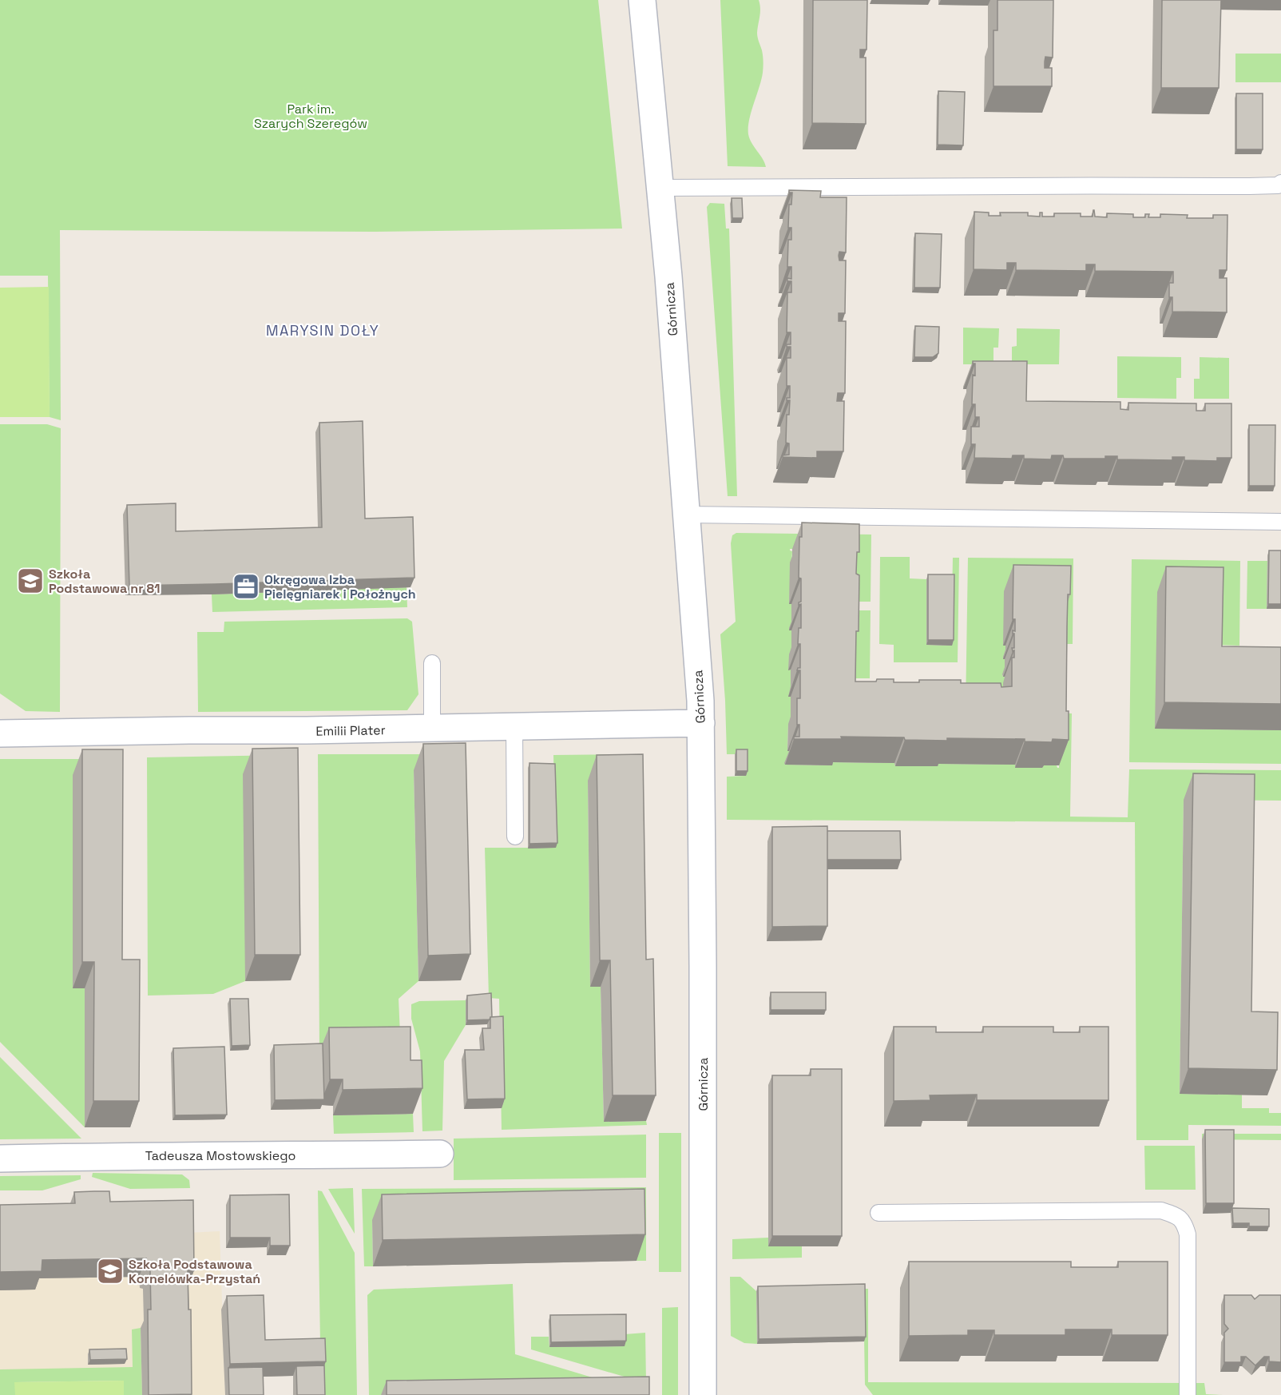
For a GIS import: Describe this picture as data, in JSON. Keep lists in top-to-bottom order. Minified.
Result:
{"streets":{"street":["Górnicza","Emilii Plater","Tadeusza Mostowskiego"]},"crossings":[["Górnicza","Emilii Plater"]],"districts":["MARYSIN DOŁY"],"parks":["Park im. Szarych Szeregów"],"places":{"school or university":["Szkoła Podstawowa nr 81","Szkoła Podstawowa Kornelówka-Przystań"],"office":["Okręgowa Izba Pielęgniarek i Położnych"]}}
